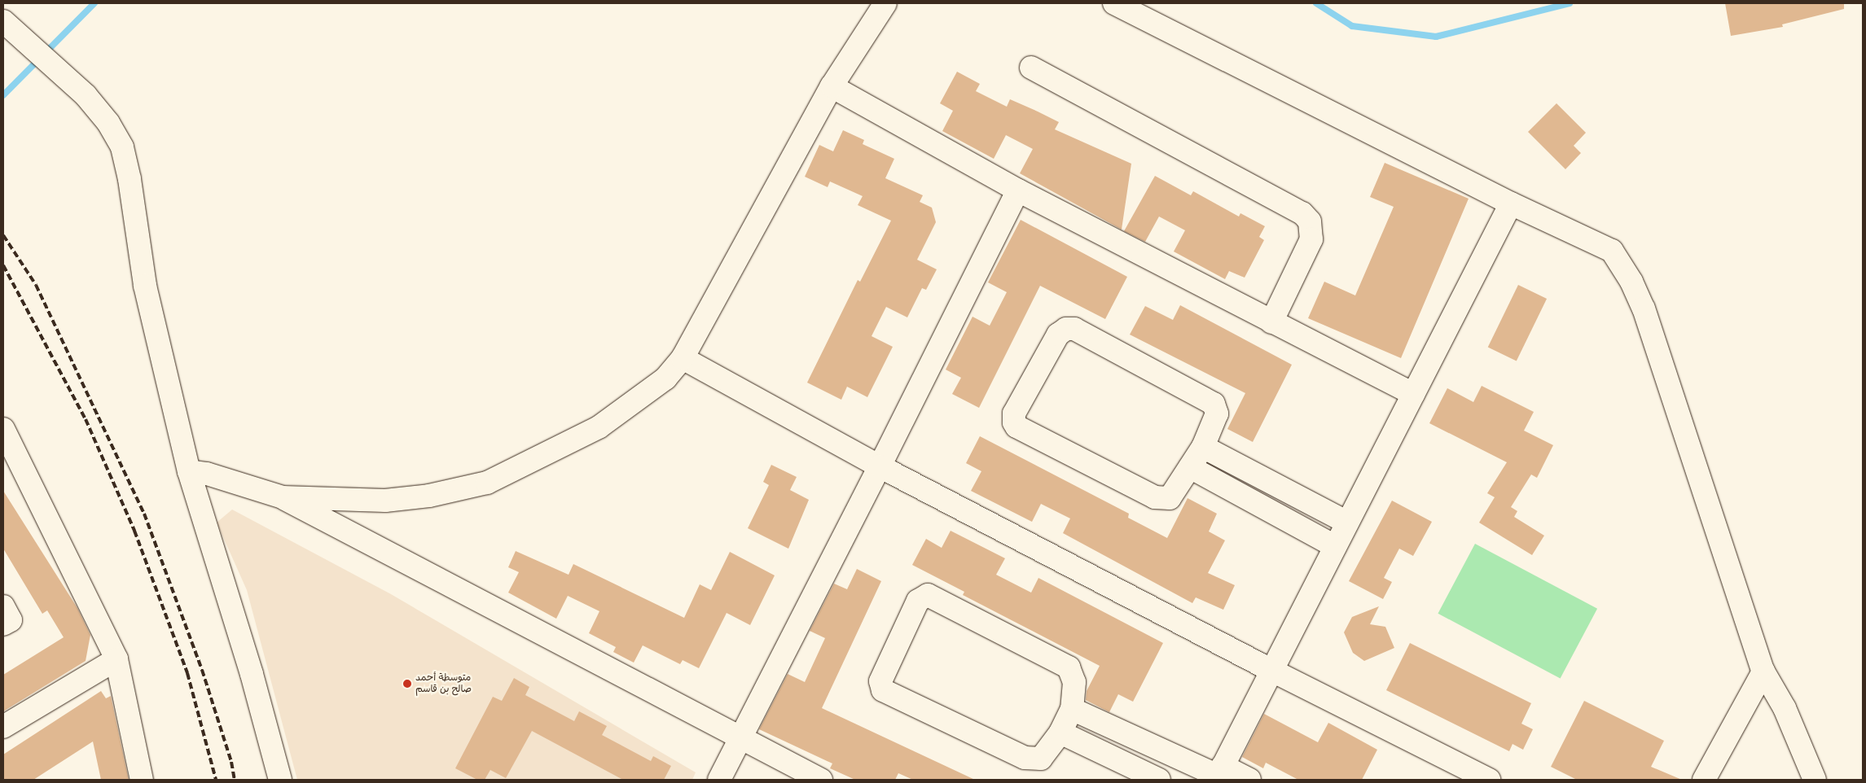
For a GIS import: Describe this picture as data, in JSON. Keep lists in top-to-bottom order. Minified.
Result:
{"places":["متوسطة أحمد صالح بن قاسم"]}
